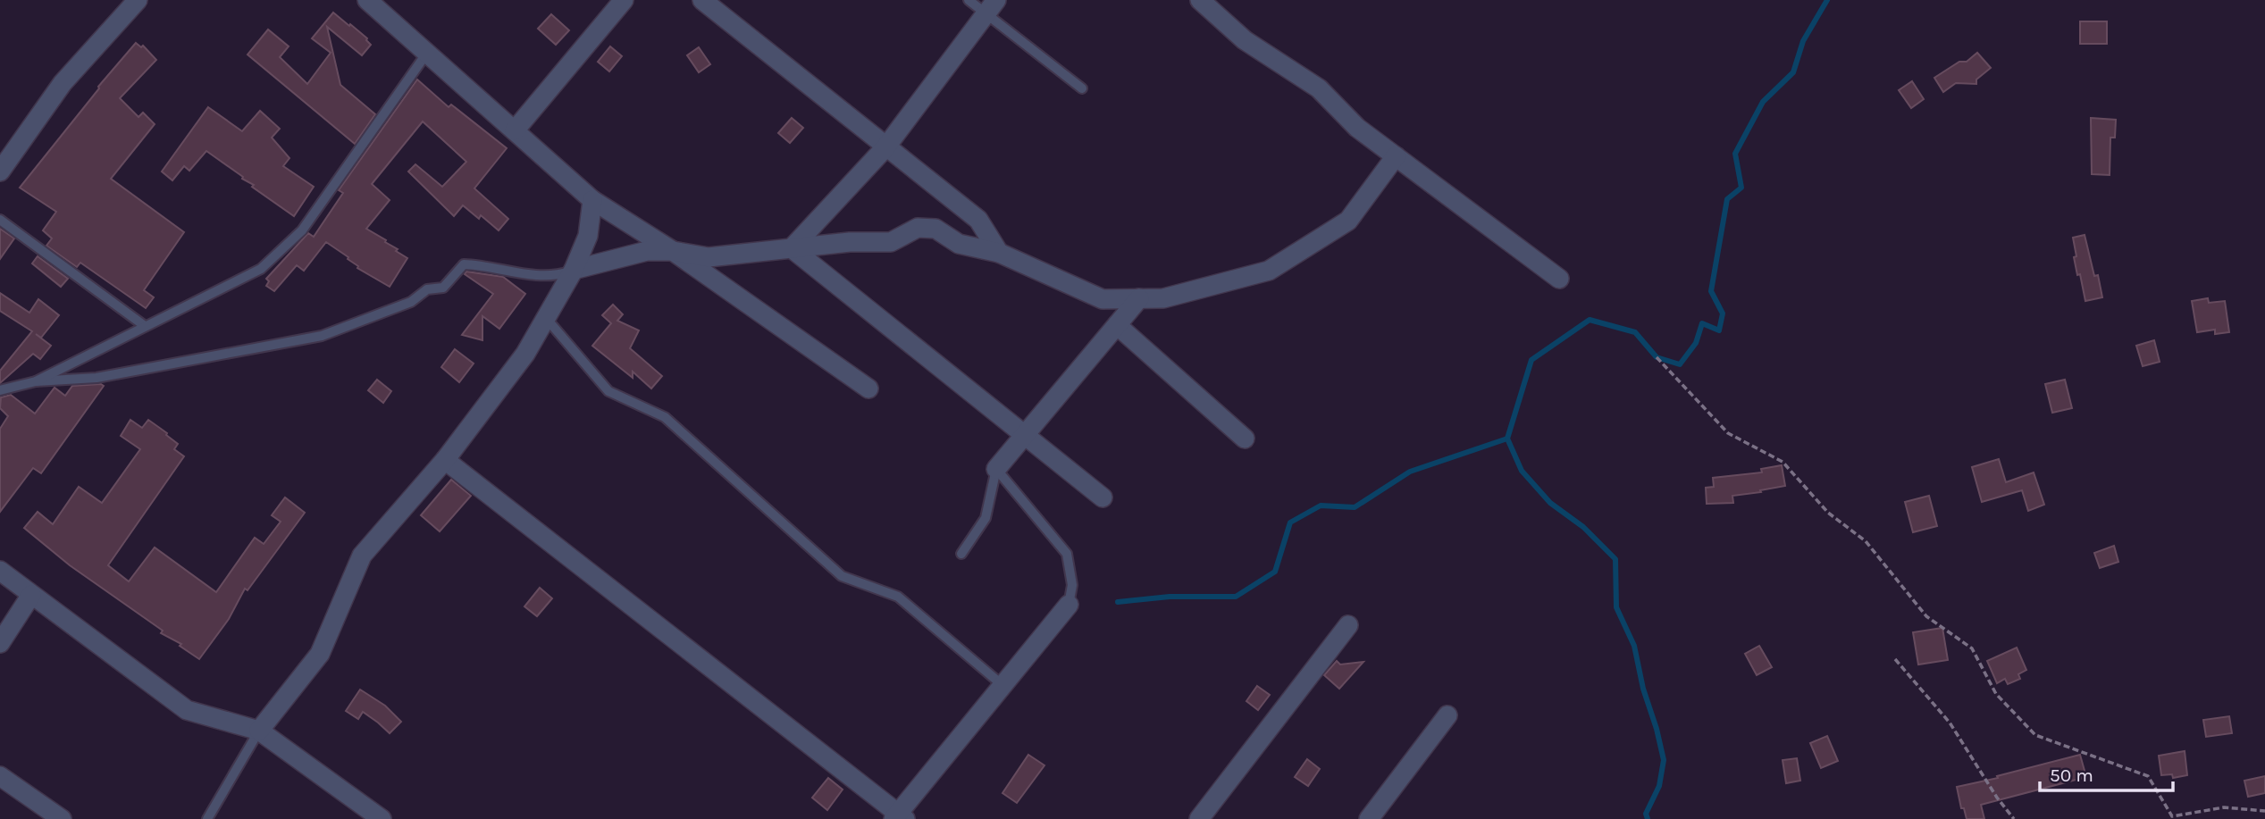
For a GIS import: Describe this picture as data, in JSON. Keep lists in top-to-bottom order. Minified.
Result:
{"scale_bar":"50 m"}
